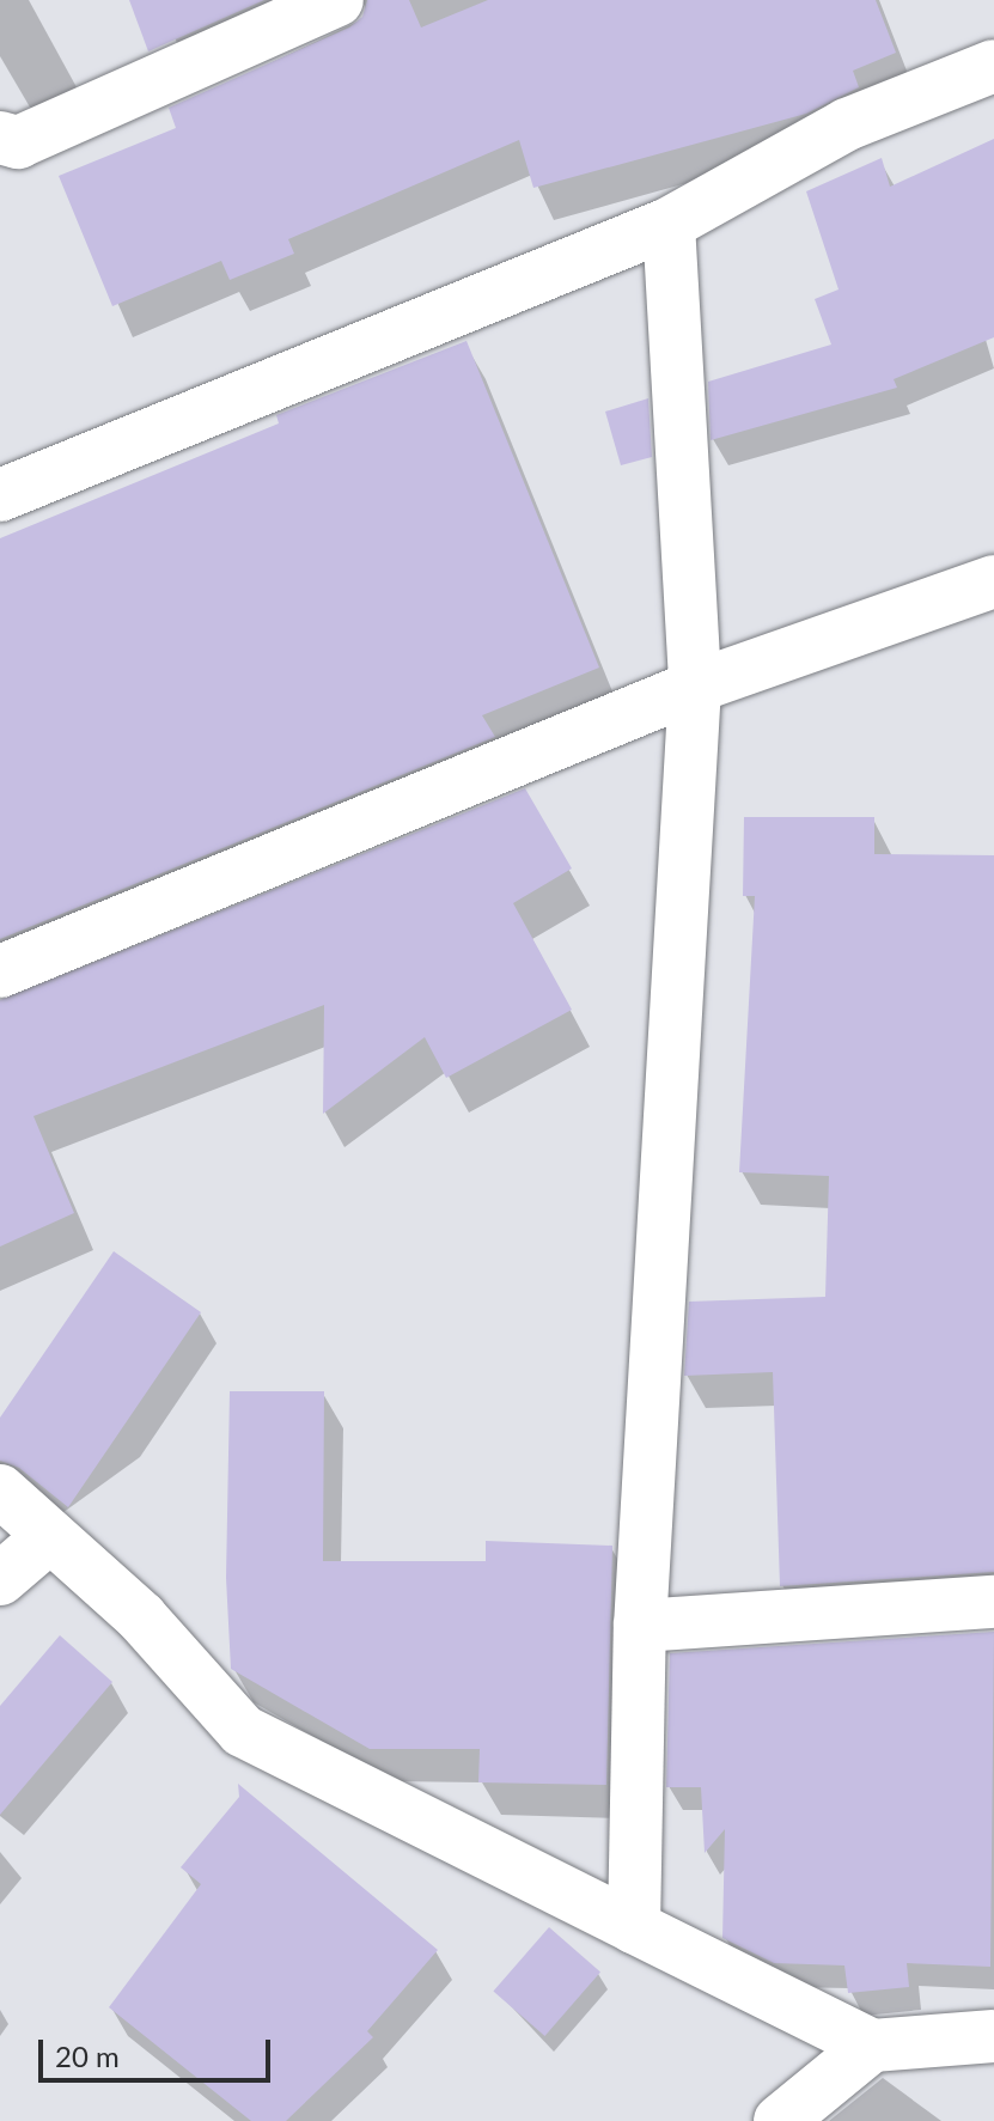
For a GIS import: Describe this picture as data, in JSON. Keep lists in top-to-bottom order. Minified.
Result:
{"scale_bar":"20 m"}
